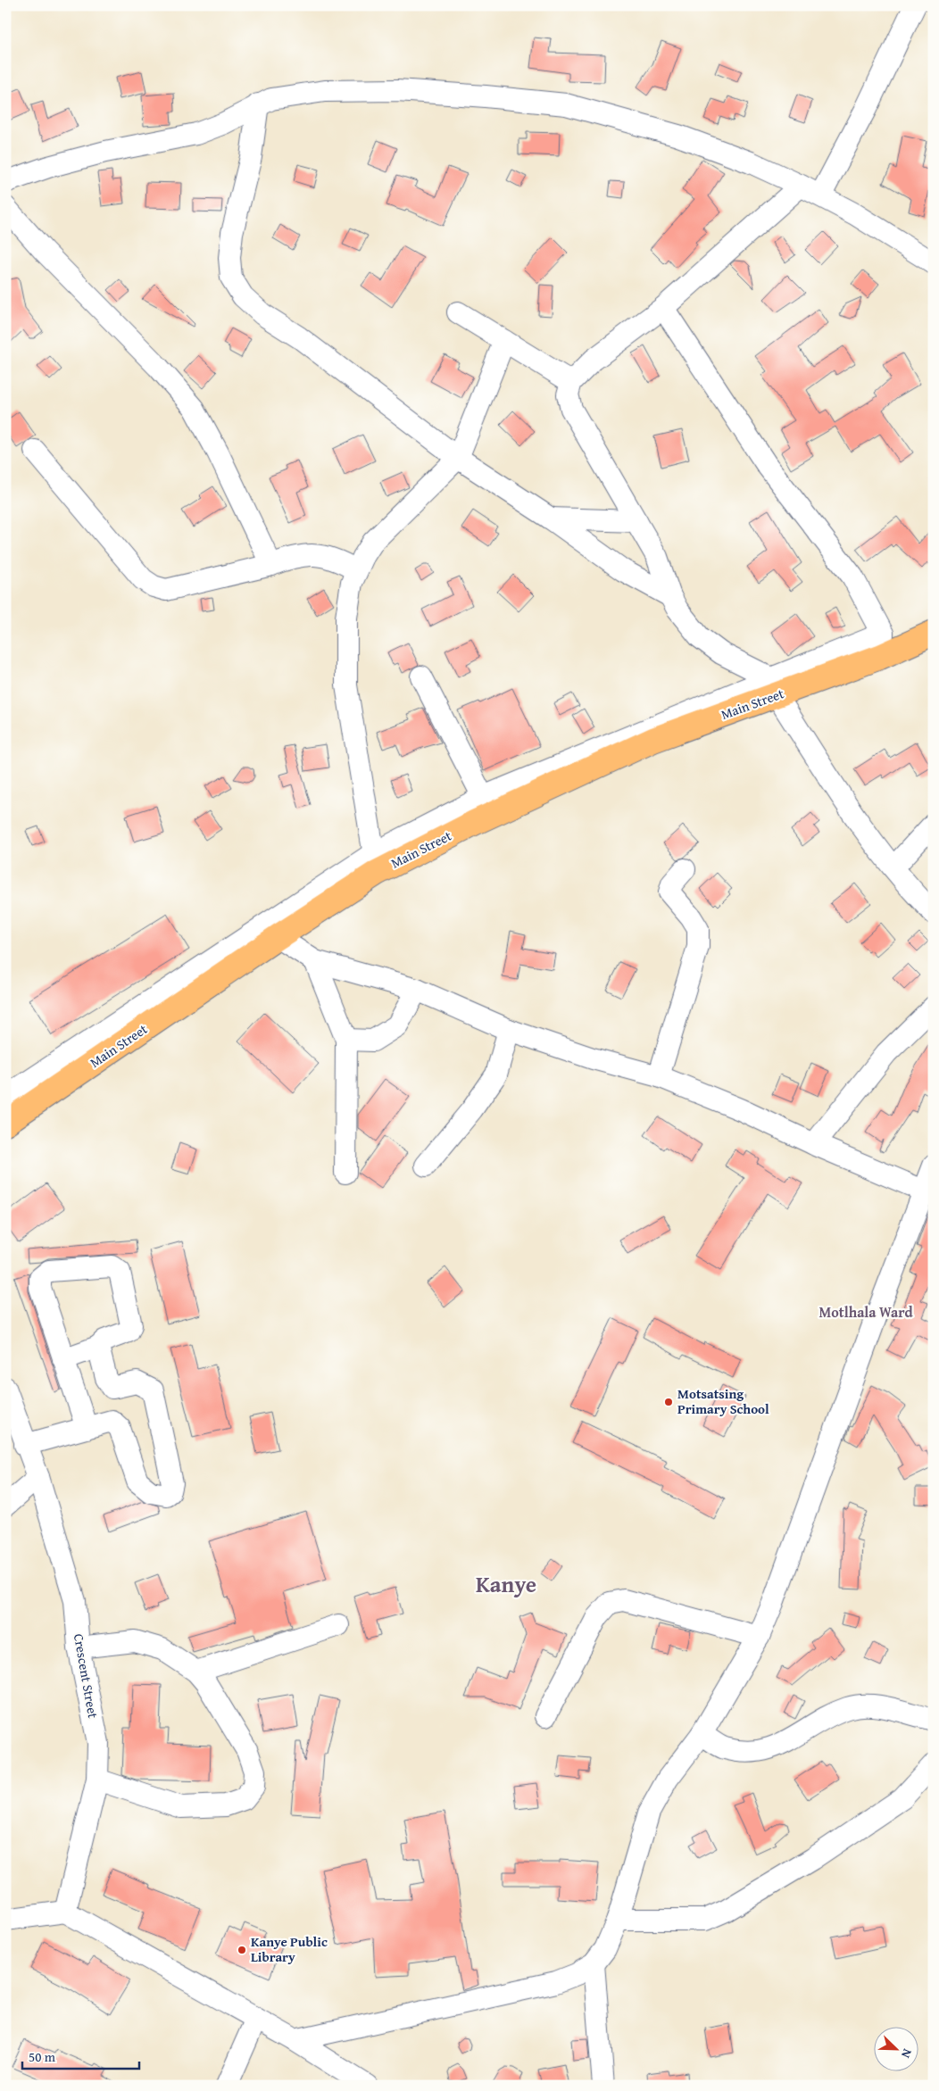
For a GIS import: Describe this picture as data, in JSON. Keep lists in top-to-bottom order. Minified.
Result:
{"streets":{"highway":["Main Street"],"street":["Crescent Street"]},"districts":["Motlhala Ward","Kanye"],"places":["Motsatsing Primary School","Kanye Public Library"],"scale_bar":"50 m","north":"bottom right"}
